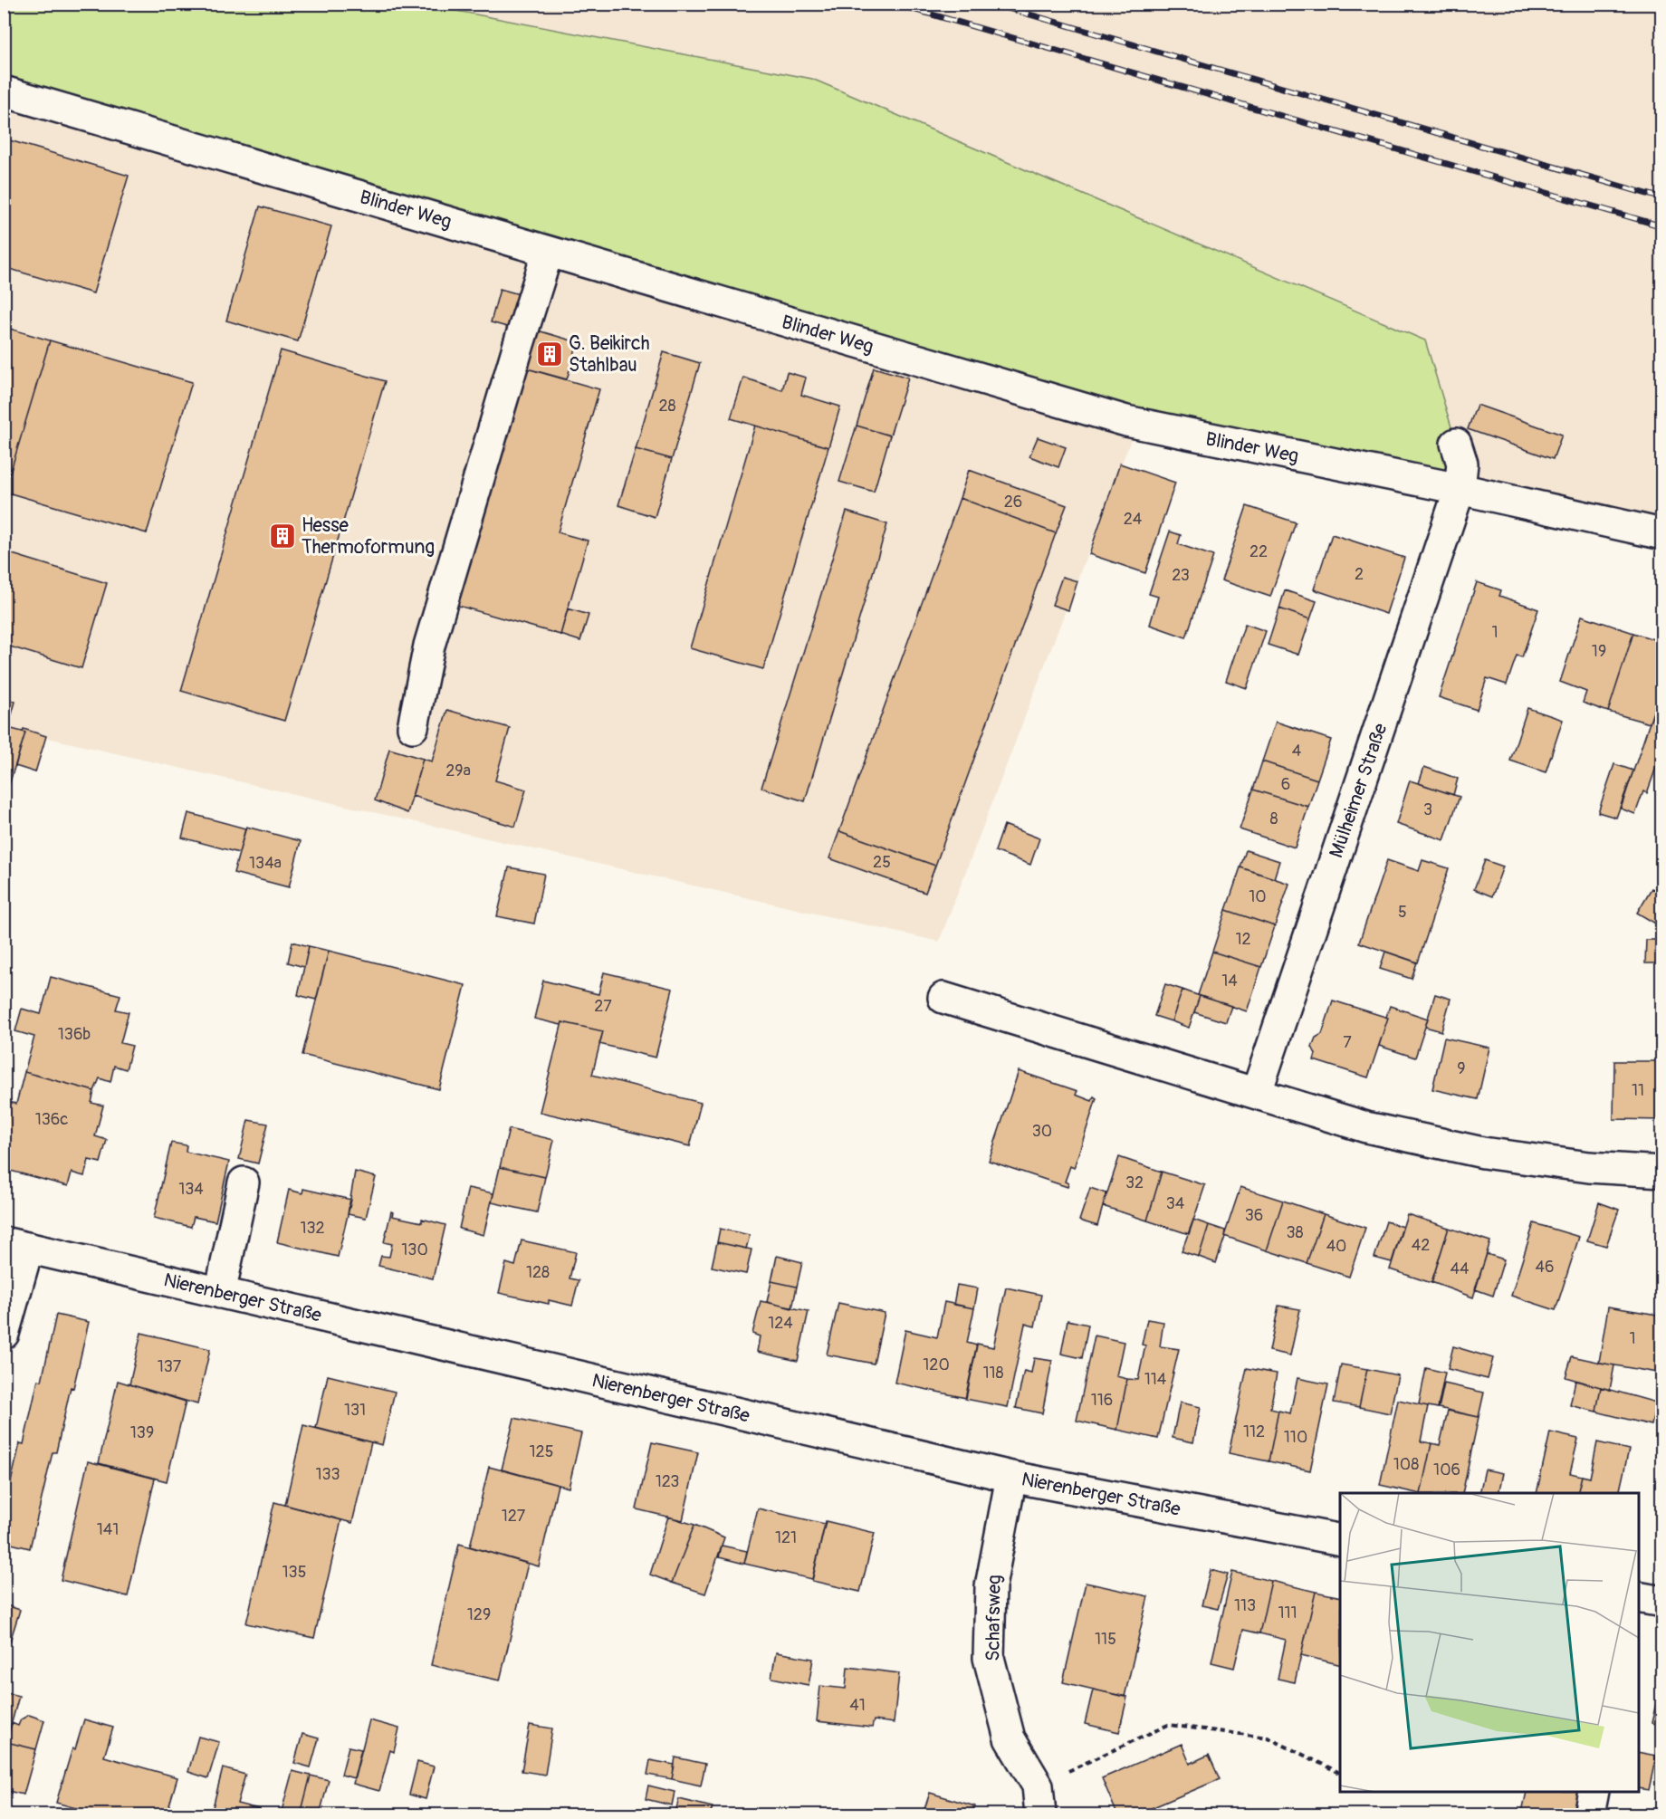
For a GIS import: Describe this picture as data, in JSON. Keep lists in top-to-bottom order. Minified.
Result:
{"streets":{"street":["Blinder Weg","Mülheimer Straße","Nierenberger Straße","Schafsweg"]},"crossings":[["Blinder Weg","Mülheimer Straße"],["Nierenberger Straße","Schafsweg"]],"places":{"building":["G. Beikirch Stahlbau","Hesse Thermoformung"]},"house_numbers":["28","26","24","22","2","23","1","19","4","29a","6","3","8","25","134a","10","5","12","14","27","136b","7","9","11","136c","30","32","134","34","36","132","38","42","40","130","46","44","128","124","1","120","137","118","114","116","131","112","139","110","125","108","106","133","123","127","141","121","135","113","111","129","115","41"]}
